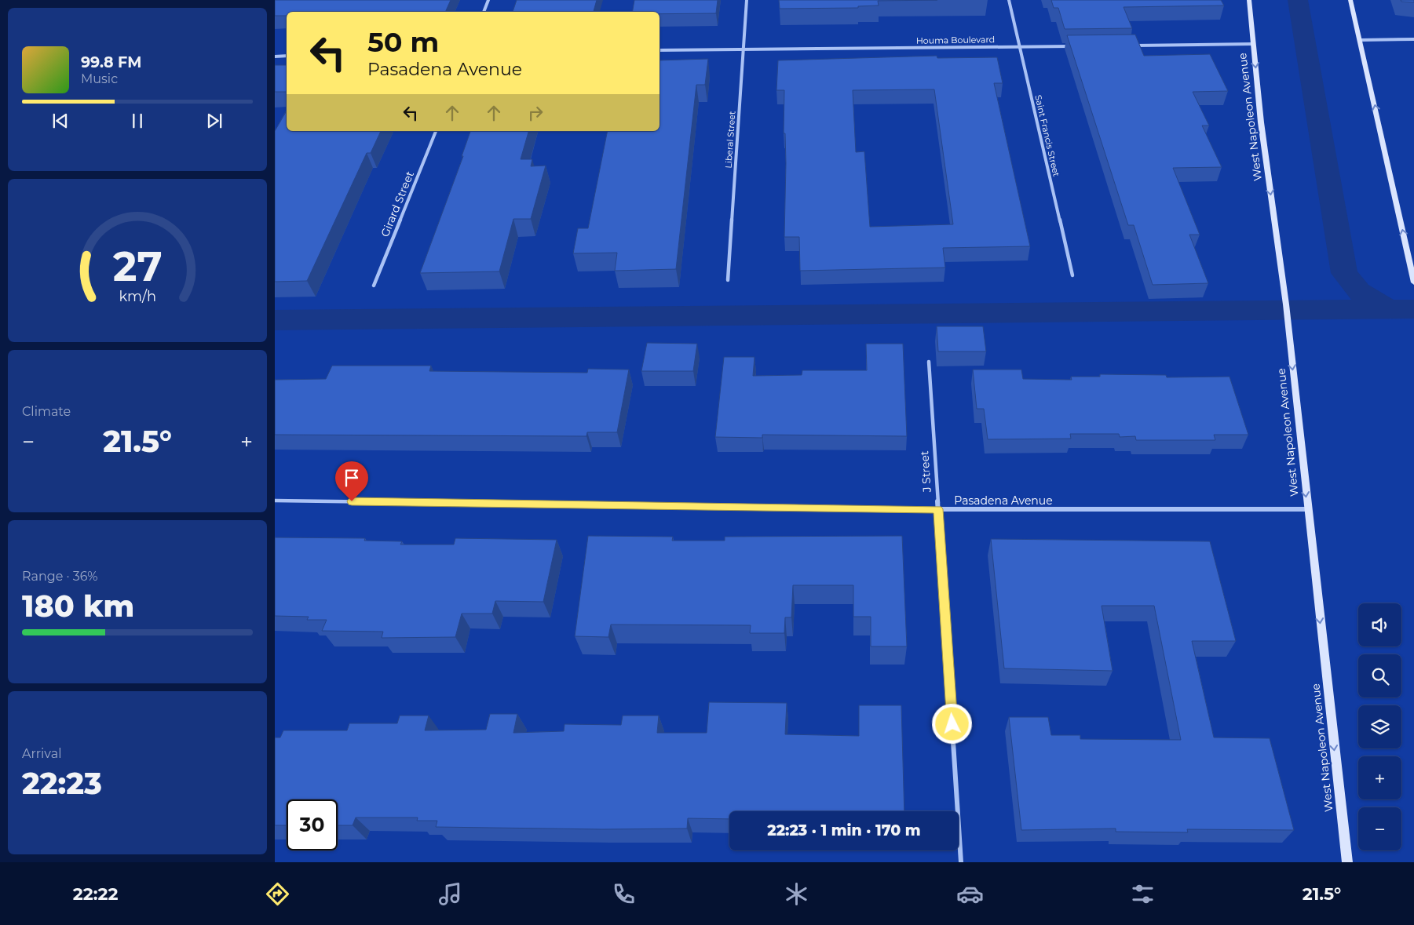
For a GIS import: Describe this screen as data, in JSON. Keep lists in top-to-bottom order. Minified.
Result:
{"streets":{"main road":["West Napoleon Avenue"],"street":["Houma Boulevard","Saint Francis Street","Liberal Street","Girard Street","J Street","Pasadena Avenue"]},"crossings":[["Houma Boulevard","Saint Francis Street"],["Houma Boulevard","Liberal Street"],["West Napoleon Avenue","Pasadena Avenue"],["J Street","Pasadena Avenue"]],"one_way":["West Napoleon Avenue"],"page":{"turn":["50 m","Pasadena Avenue"],"song":["99.8 FM","Music"],"tile":["Climate",["Range · 36%","180 km"],["Arrival","22:23"]],"heat":["−","21.5°","+"],"map_buttons":["+","−"],"limit":"30","trip":"22:23 · 1 min · 170 m","tabs":["22:22","21.5°"],"gauge":["27","km/h"]}}
